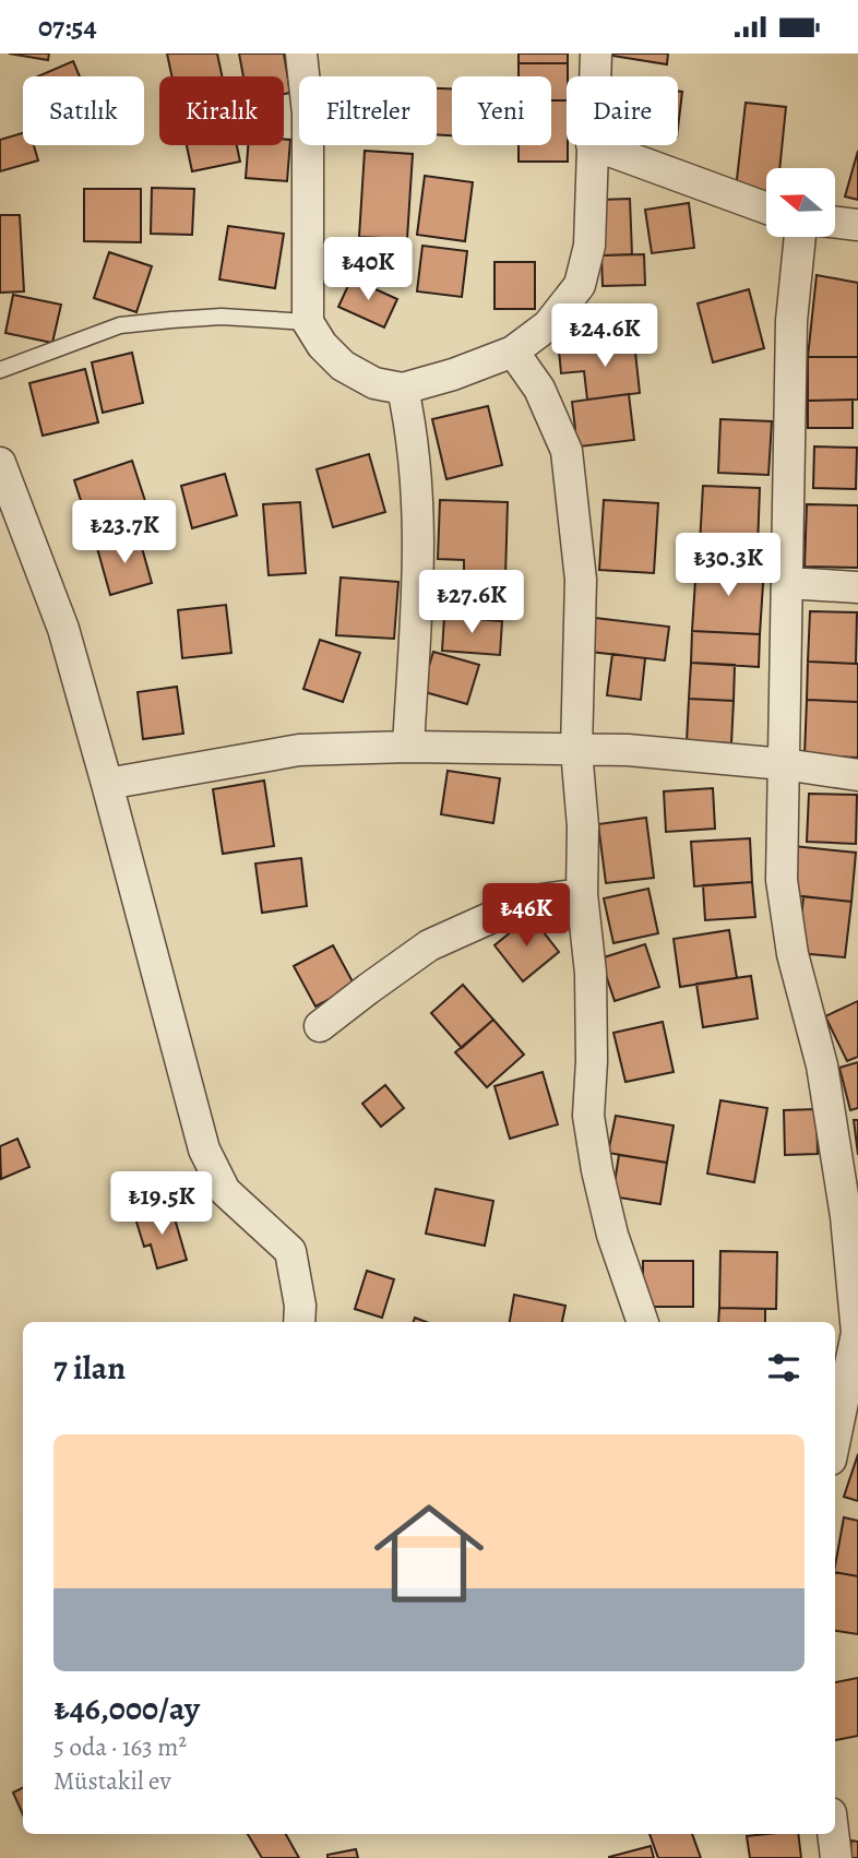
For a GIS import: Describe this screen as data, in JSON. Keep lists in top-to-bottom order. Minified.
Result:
{"north":"left","page":{"status":"07:54","chip":["Satılık","Kiralık","Filtreler","Yeni","Daire"],"price":["₺40K","₺24.6K","₺23.7K","₺30.3K","₺27.6K","₺46K","₺19.5K"],"heading":"7 ilan","list":[{"name":"₺46,000/ay","note":"5 oda · 163 m² · Müstakil ev"}]}}
